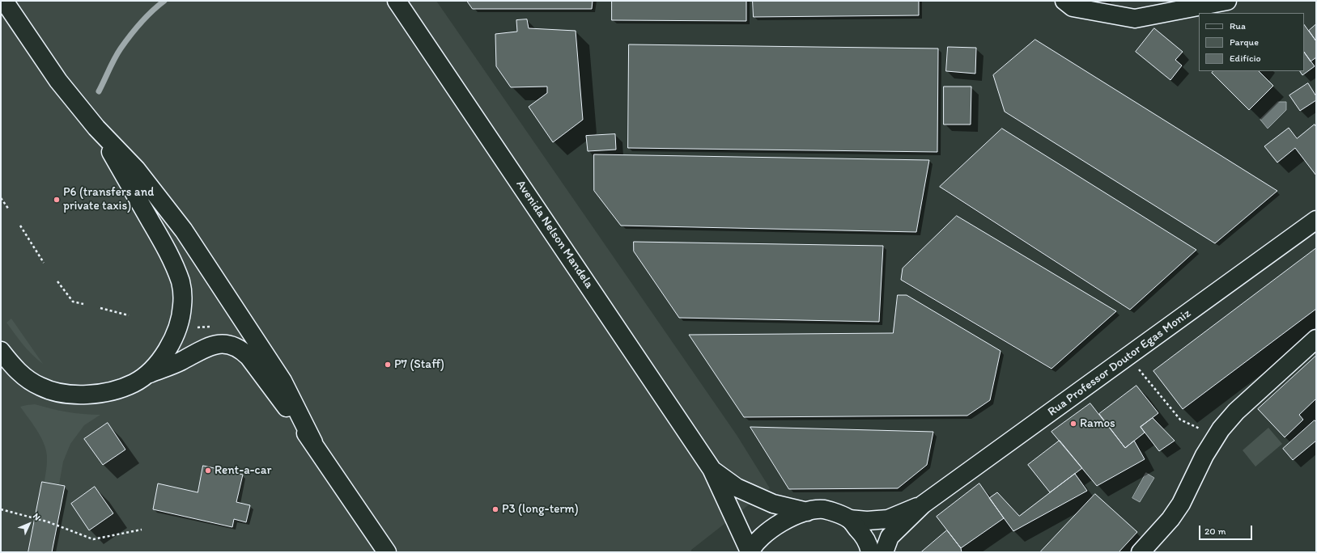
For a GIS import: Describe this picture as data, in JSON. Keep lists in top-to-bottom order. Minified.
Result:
{"streets":{"street":["Avenida Nelson Mandela","Rua Professor Doutor Egas Moniz"]},"places":["P6 (transfers and private taxis)","P7 (Staff)","Ramos","Rent-a-car","P3 (long-term)"],"legend":["Rua","Parque","Edifício"],"scale_bar":"20 m","north":"top right"}
